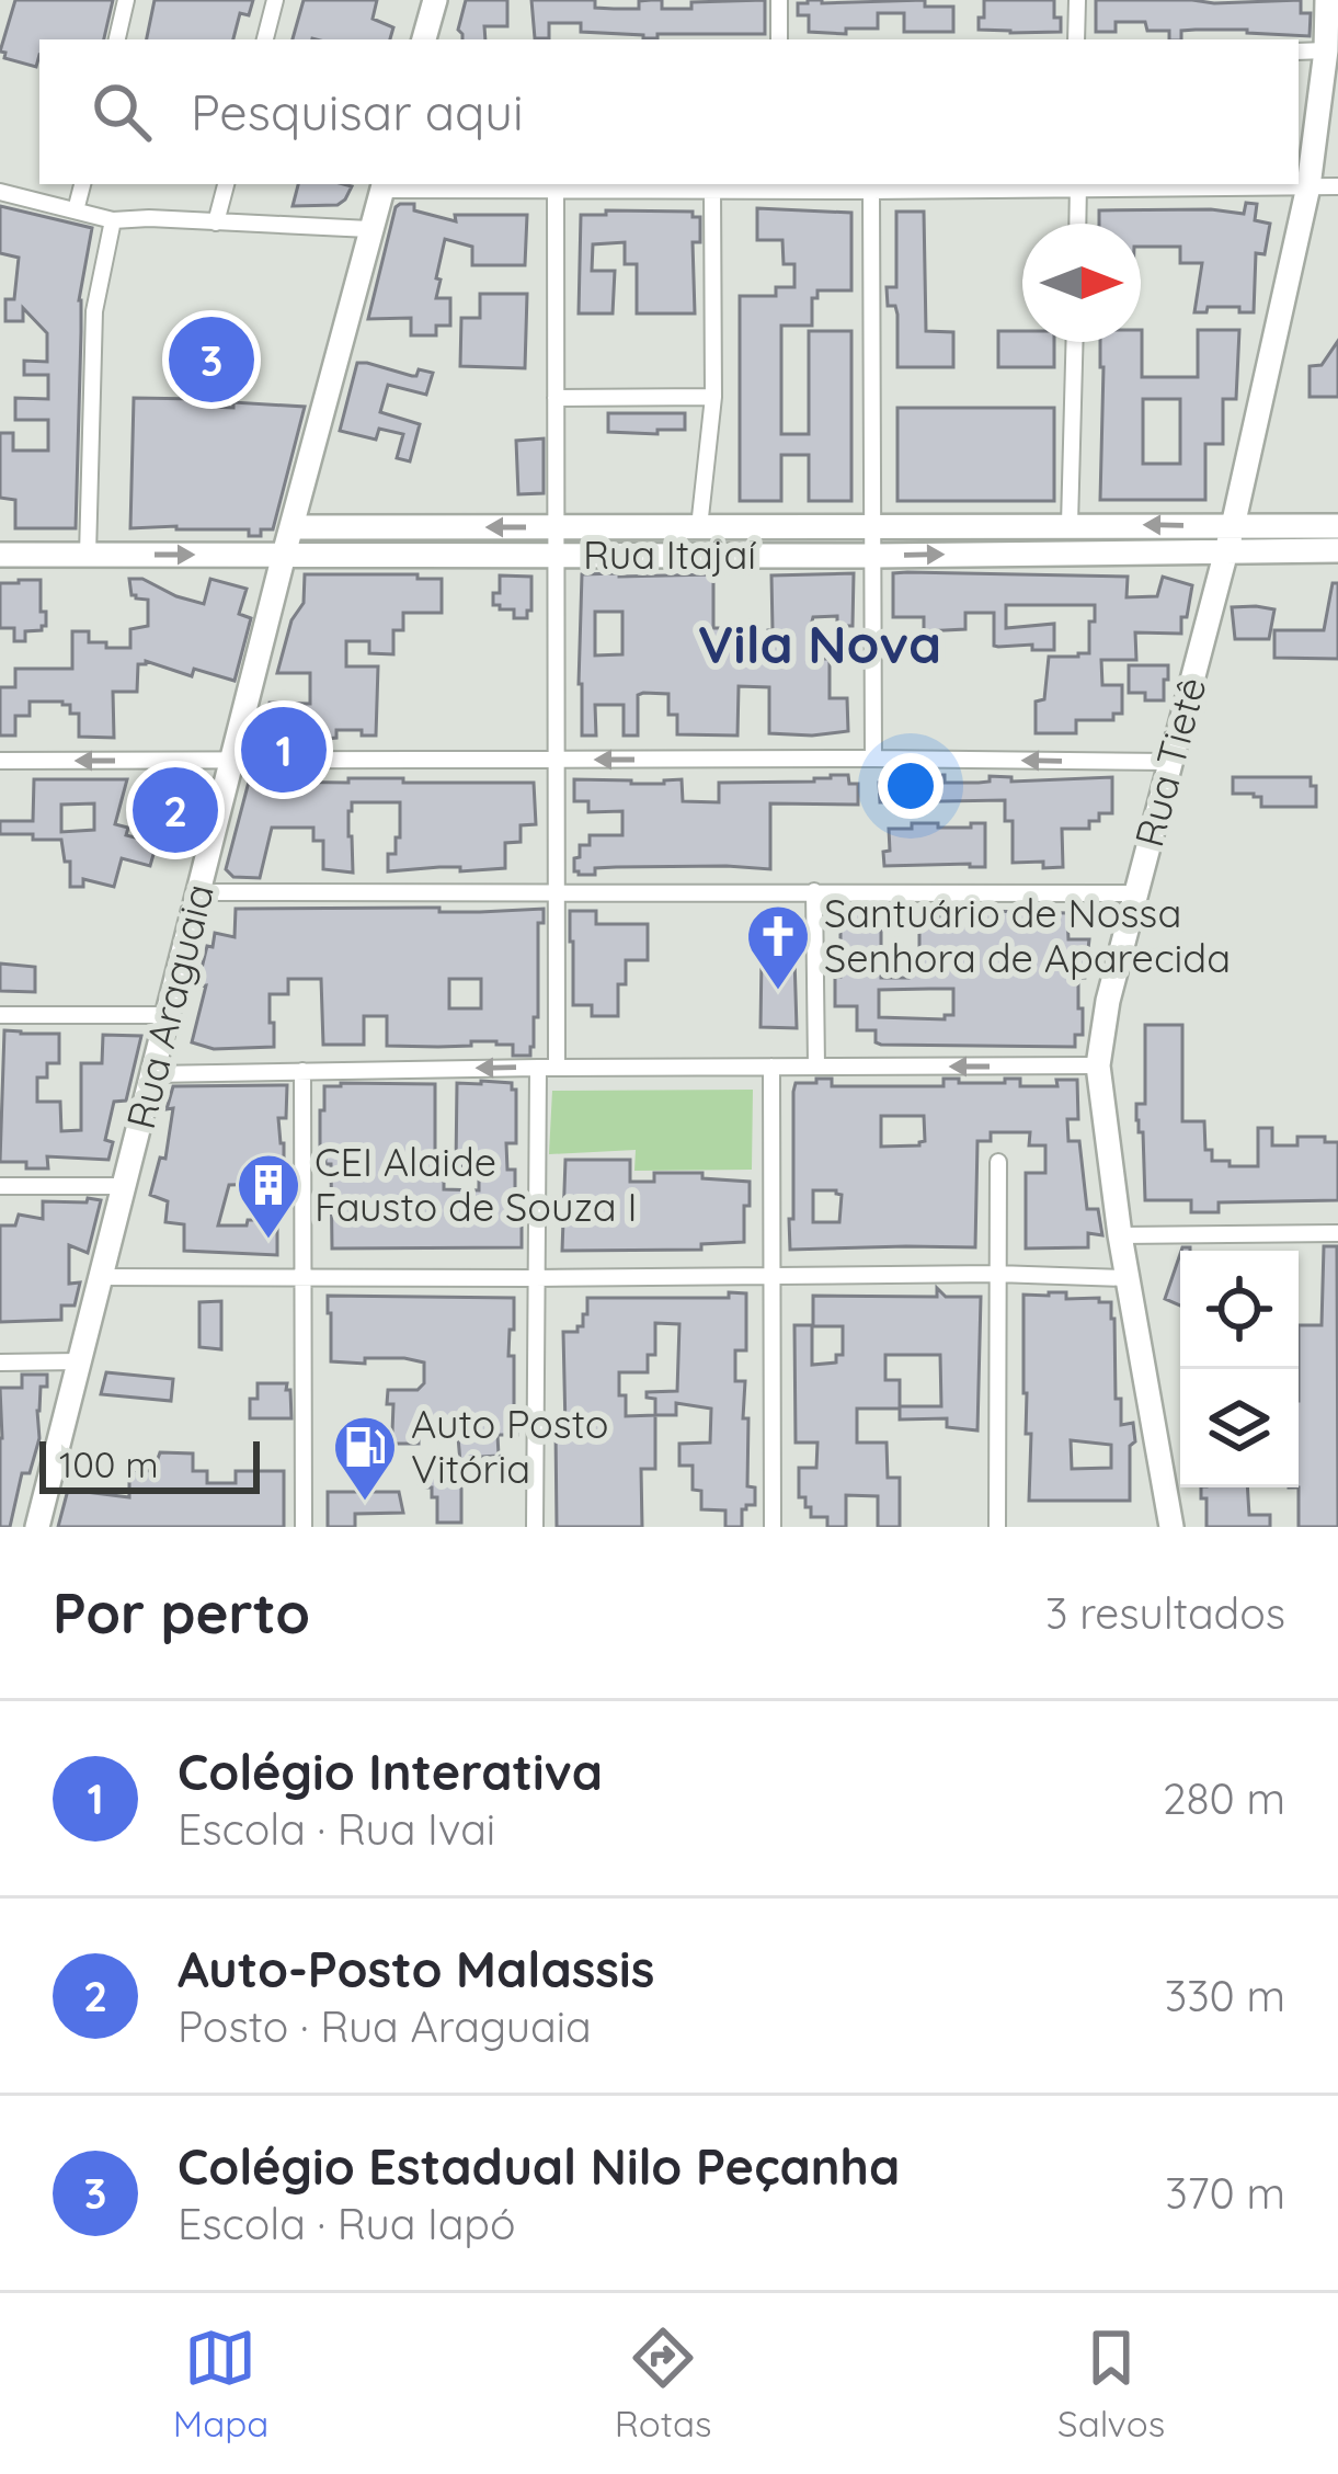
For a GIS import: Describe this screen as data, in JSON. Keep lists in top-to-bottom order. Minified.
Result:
{"streets":{"street":["Rua Itajaí","Rua Tietê","Rua Araguaia"]},"crossings":[["Rua Itajaí","Rua Tietê"],["Rua Itajaí","Rua Araguaia"]],"districts":["Vila Nova"],"places":{"church":["Santuário de Nossa Senhora de Aparecida"],"building":["CEI Alaide Fausto de Souza I"],"fuel station":["Auto Posto Vitória"]},"scale_bar":"100 m","north":"right","page":{"search":"Pesquisar aqui","pins":["3","1","2"],"scale":"100 m","heading":["Por perto","3 resultados"],"list":[{"mark":"1","name":"Colégio Interativa","note":"Escola · Rua Ivai","value":"280 m"},{"mark":"2","name":"Auto-Posto Malassis","note":"Posto · Rua Araguaia","value":"330 m"},{"mark":"3","name":"Colégio Estadual Nilo Peçanha","note":"Escola · Rua Iapó","value":"370 m"}],"nav":["Mapa","Rotas","Salvos"]}}
